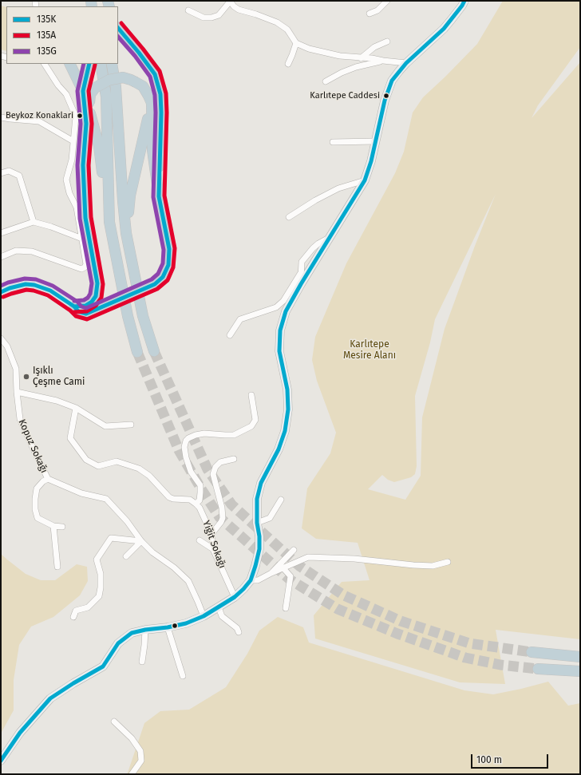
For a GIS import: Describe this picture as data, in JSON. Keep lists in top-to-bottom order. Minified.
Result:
{"streets":{"street":["Kopuz Sokağı","Yiğit Sokağı"]},"parks":["Karlıtepe Mesire Alanı"],"places":["Karlıtepe Caddesi","Beykoz Konaklari","Işıklı Çeşme Cami"],"lines":["transit line 135K","transit line 135A","transit line 135G"],"legend":["135K","135A","135G"],"scale_bar":"100 m"}
